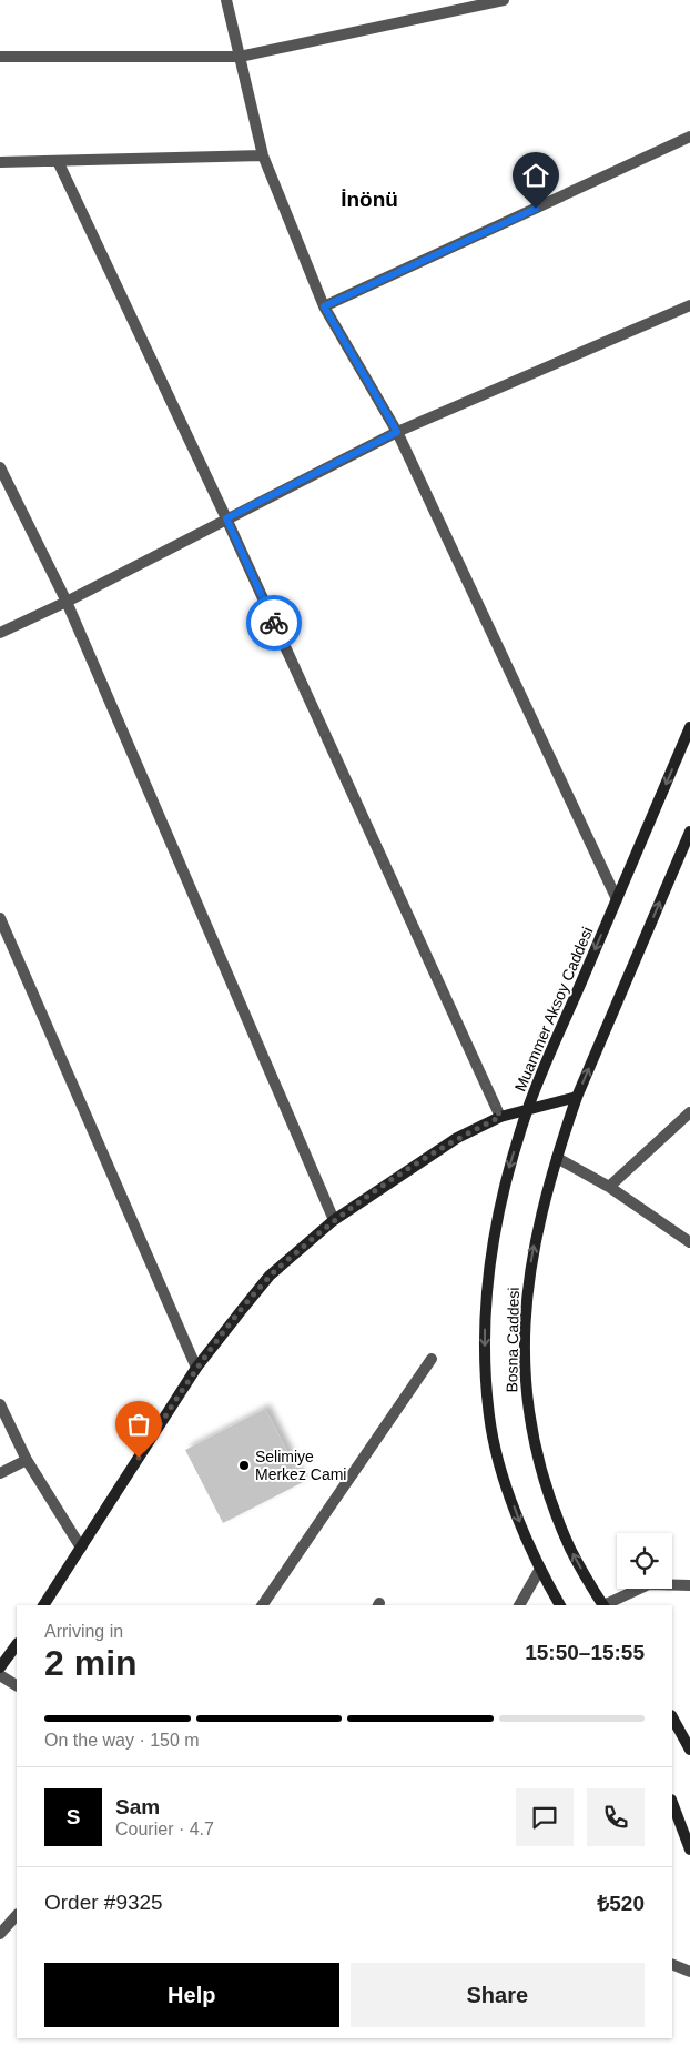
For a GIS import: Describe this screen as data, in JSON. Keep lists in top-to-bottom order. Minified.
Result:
{"streets":{"main road":["Muammer Aksoy Caddesi","Bosna Caddesi"]},"crossings":[["Muammer Aksoy Caddesi","Bosna Caddesi"]],"one_way":["Muammer Aksoy Caddesi"],"districts":["İnönü"],"places":["Selimiye Merkez Cami"],"page":{"heading":["2 min","Arriving in","15:50–15:55"],"panel":["Sam","Courier · 4.7","Order #9325","₺520"],"bar":"On the way · 150 m","round":"S","buttons":["Help","Share"]}}
